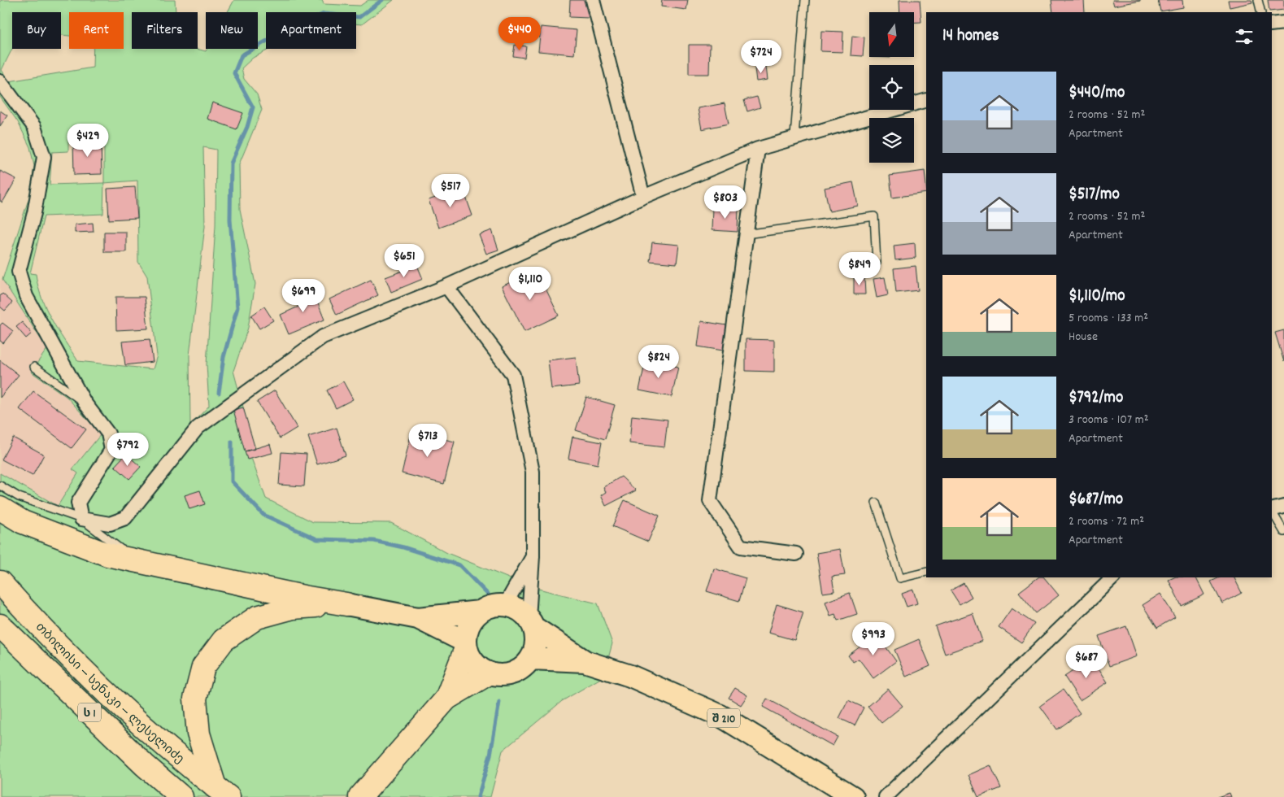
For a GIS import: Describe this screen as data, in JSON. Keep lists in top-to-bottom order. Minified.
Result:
{"streets":{"highway":["თბილისი — სენაკი — ლესელიძე","ს 1"],"main road":["შ 210"]},"north":"bottom","page":{"chip":["Buy","Rent","Filters","New","Apartment"],"heading":"14 homes","price":["$440","$724","$429","$517","$803","$651","$849","$1,110","$699","$824","$713","$792","$993","$687"],"list":[{"name":"$440/mo","note":"2 rooms · 52 m² · Apartment"},{"name":"$517/mo","note":"2 rooms · 52 m² · Apartment"},{"name":"$1,110/mo","note":"5 rooms · 133 m² · House"},{"name":"$792/mo","note":"3 rooms · 107 m² · Apartment"},{"name":"$687/mo","note":"2 rooms · 72 m² · Apartment"}]}}
